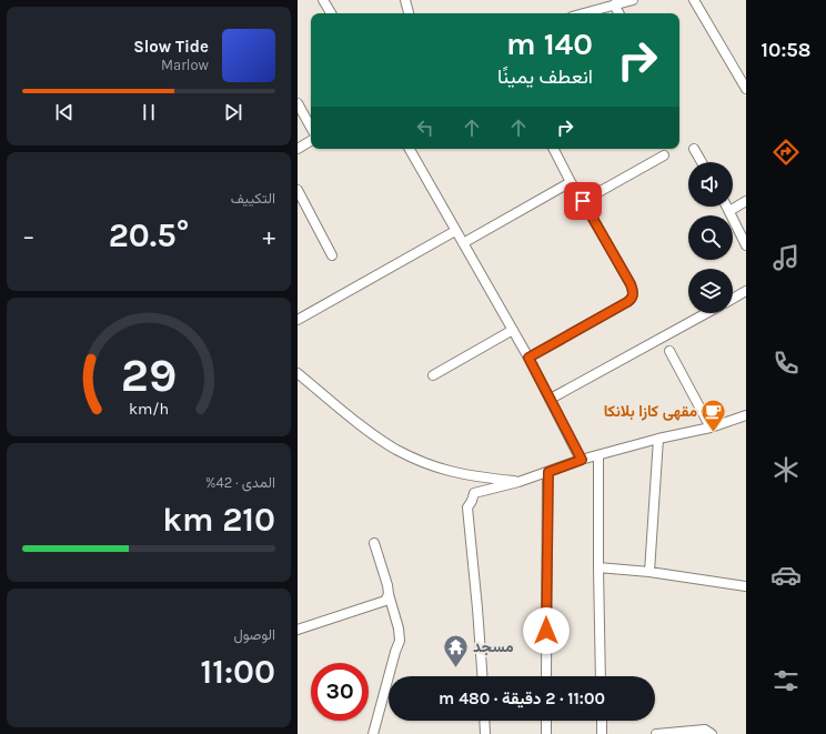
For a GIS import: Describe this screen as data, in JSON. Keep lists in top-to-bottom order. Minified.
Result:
{"places":{"cafe":["مقهى كازا بلانكا"],"temple":["مسجد"]},"page":{"tabs":"10:58","turn":["140 m","انعطف يمينًا"],"song":["Slow Tide","Marlow"],"tile":["التكييف",["المدى · 42%","210 km"],["الوصول","11:00"]],"heat":["−","20.5°","+"],"limit":"30","trip":"11:00 · 2 دقيقة · 480 m","gauge":["29","km/h"]}}
